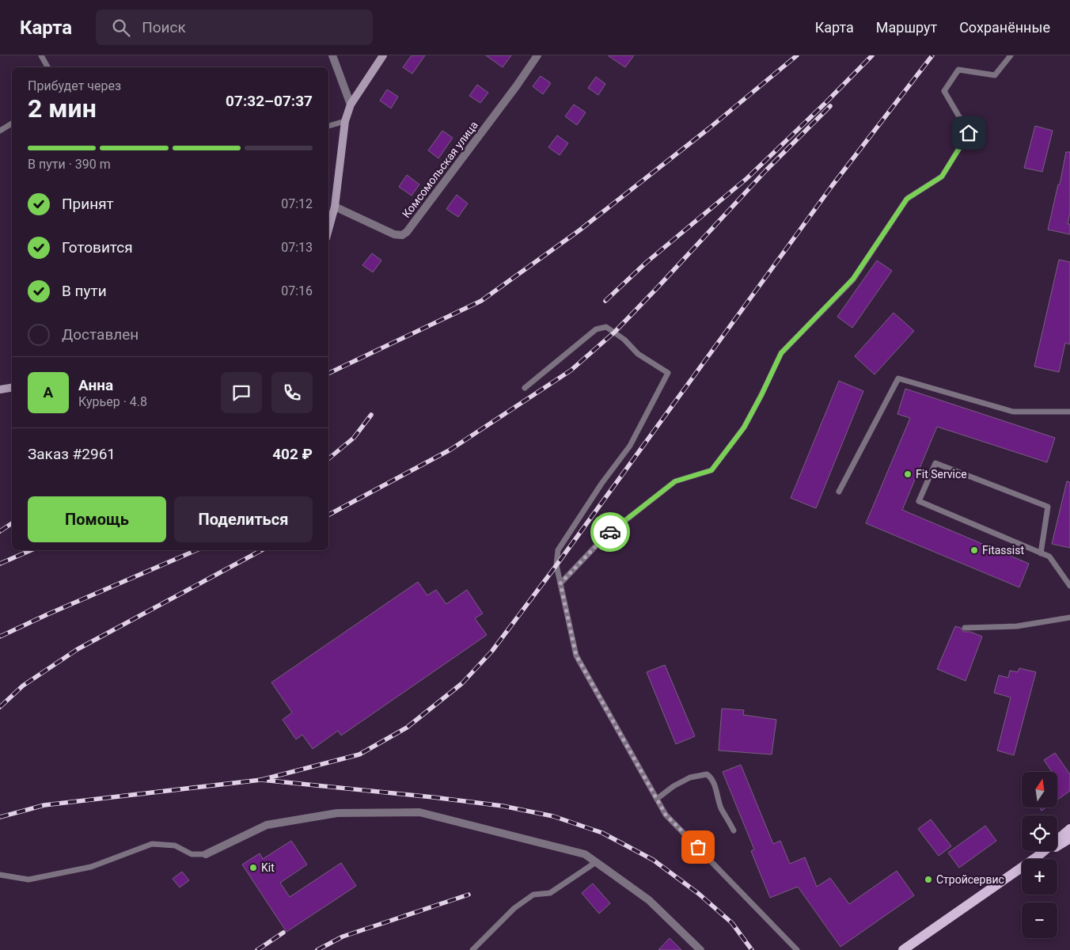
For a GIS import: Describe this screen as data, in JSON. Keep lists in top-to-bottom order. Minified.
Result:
{"streets":{"street":["Комсомольская улица"]},"places":["Fit Service","Fitassist","Kit","Стройсервис"],"north":"top","page":{"header":"Карта","search":"Поиск","nav":["Карта","Маршрут","Сохранённые"],"heading":["2 мин","Прибудет через","07:32–07:37"],"panel":["Анна","Курьер · 4.8","Заказ #2961","402 ₽"],"bar":"В пути · 390 m","list":[["Принят","07:12"],["Готовится","07:13"],["В пути","07:16"],"Доставлен"],"round":"А","buttons":["Помощь","Поделиться"],"map_buttons":["+","−"]}}
